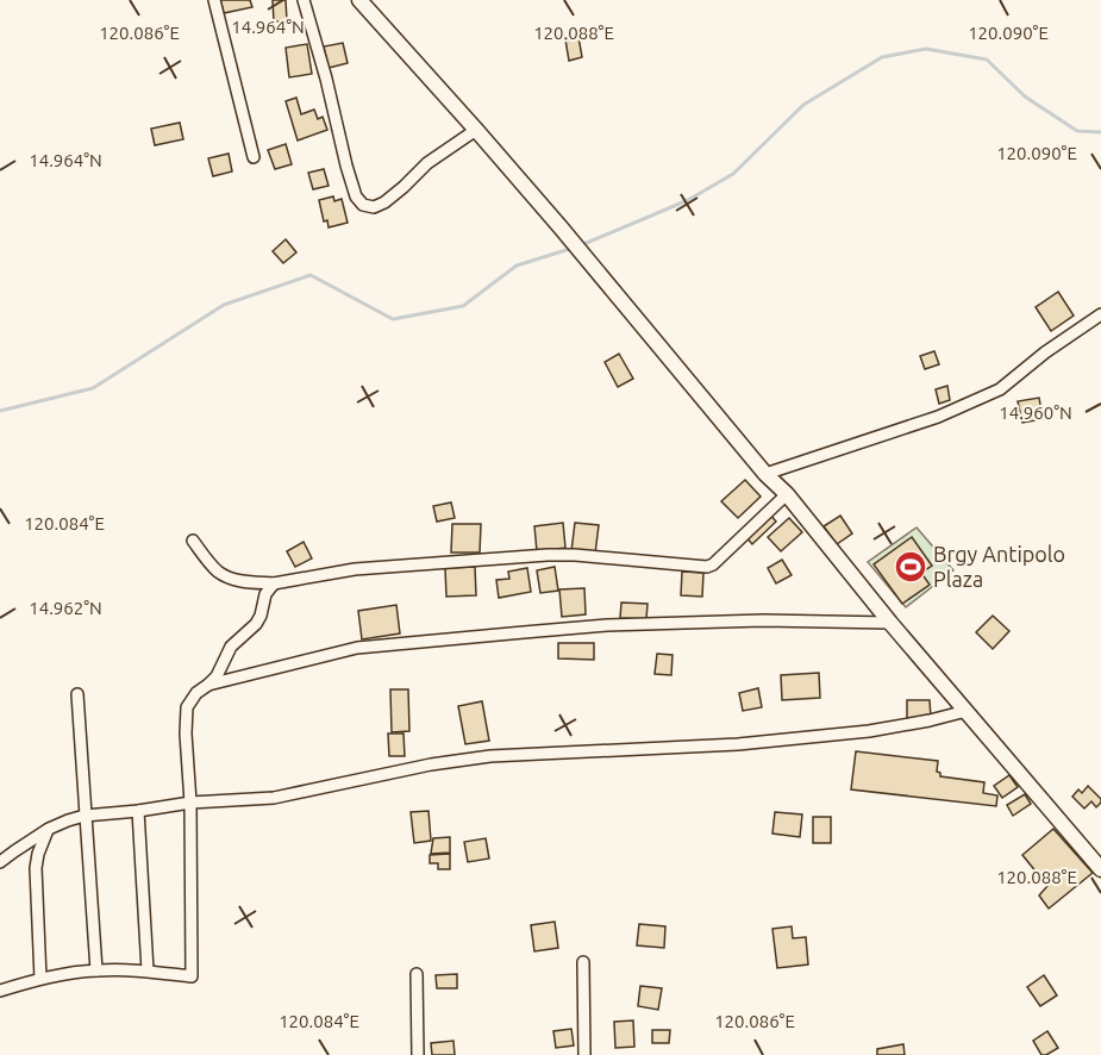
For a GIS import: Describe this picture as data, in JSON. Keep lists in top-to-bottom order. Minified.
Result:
{"places":{"sports":["Brgy Antipolo Plaza"]},"coordinates":["14.964°N","120.090°E","120.086°E","120.088°E","14.960°N","120.084°E","14.962°N"]}
